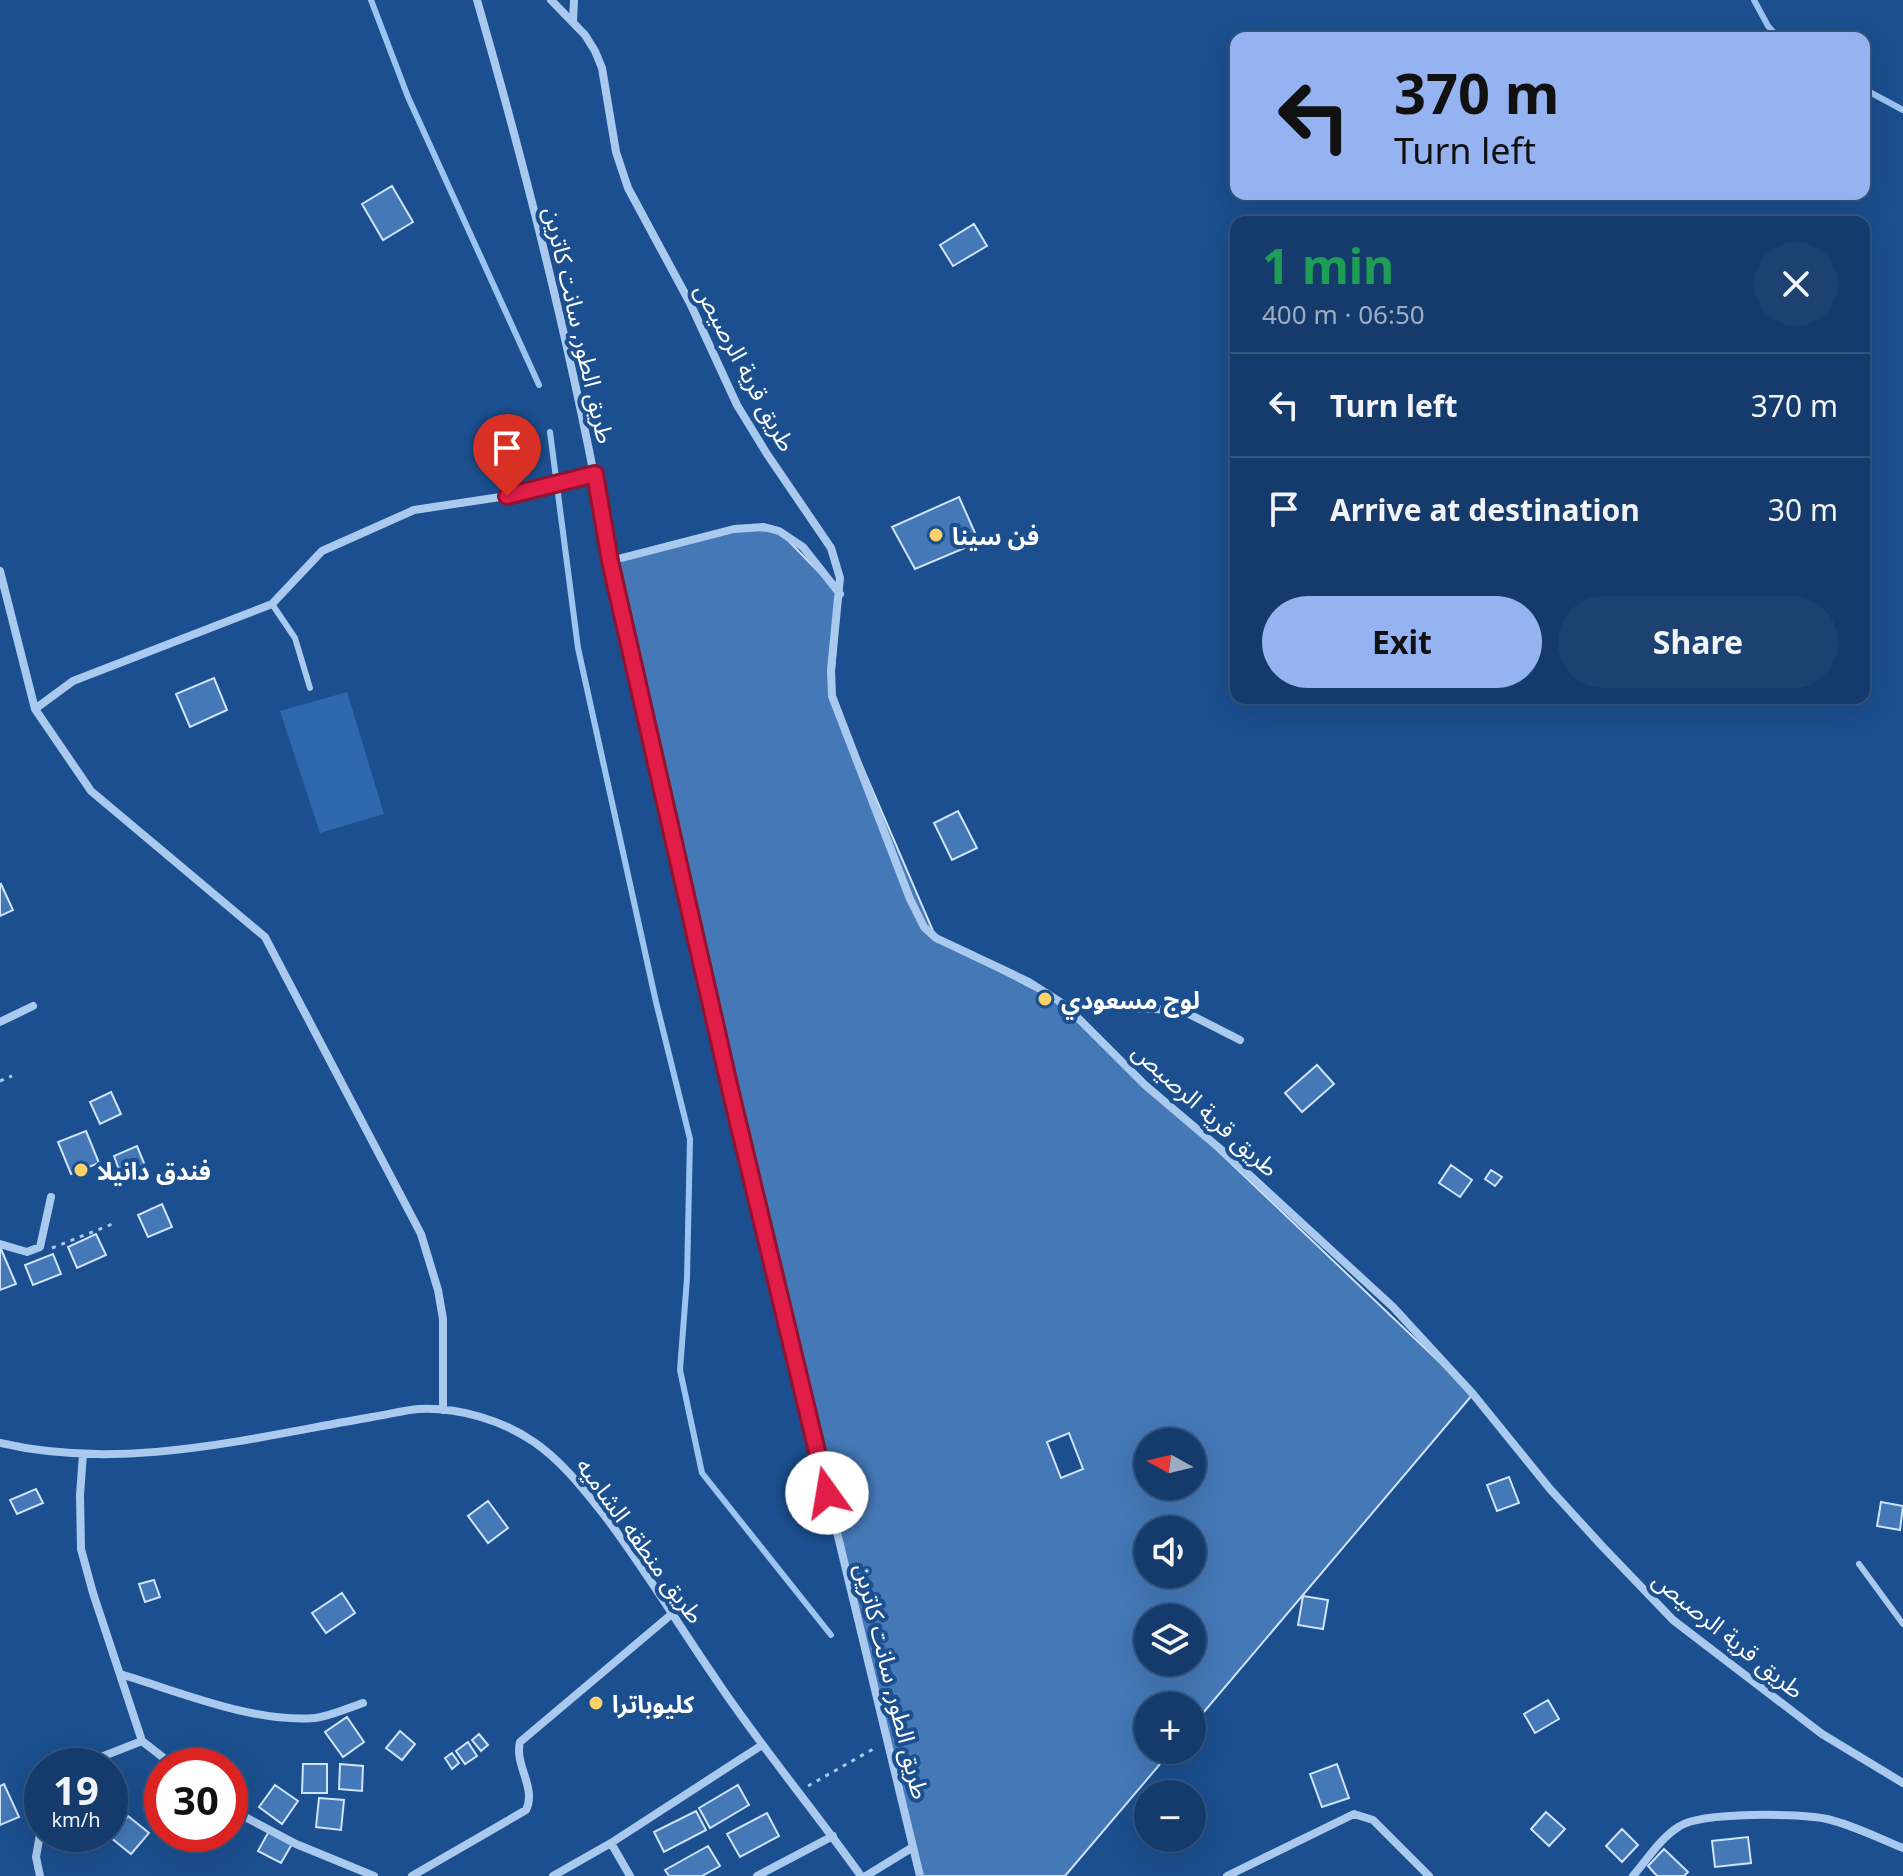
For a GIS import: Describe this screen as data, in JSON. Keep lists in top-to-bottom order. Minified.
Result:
{"streets":{"street":["طريق الطور, سانت كاترين","طريق قرية الرصيص","طريق منطقه الشاميه"]},"places":["فن سينا","لوج مسعودي","فندق دانيلا","كليوباترا"],"north":"left","page":{"turn":["370 m","Turn left"],"heading":["1 min","400 m · 06:50"],"list":[{"name":"Turn left","value":"370 m"},{"name":"Arrive at destination","value":"30 m"}],"buttons":["Exit","Share"],"map_buttons":["+","−"],"speed":"19 km/h","limit":"30"}}
